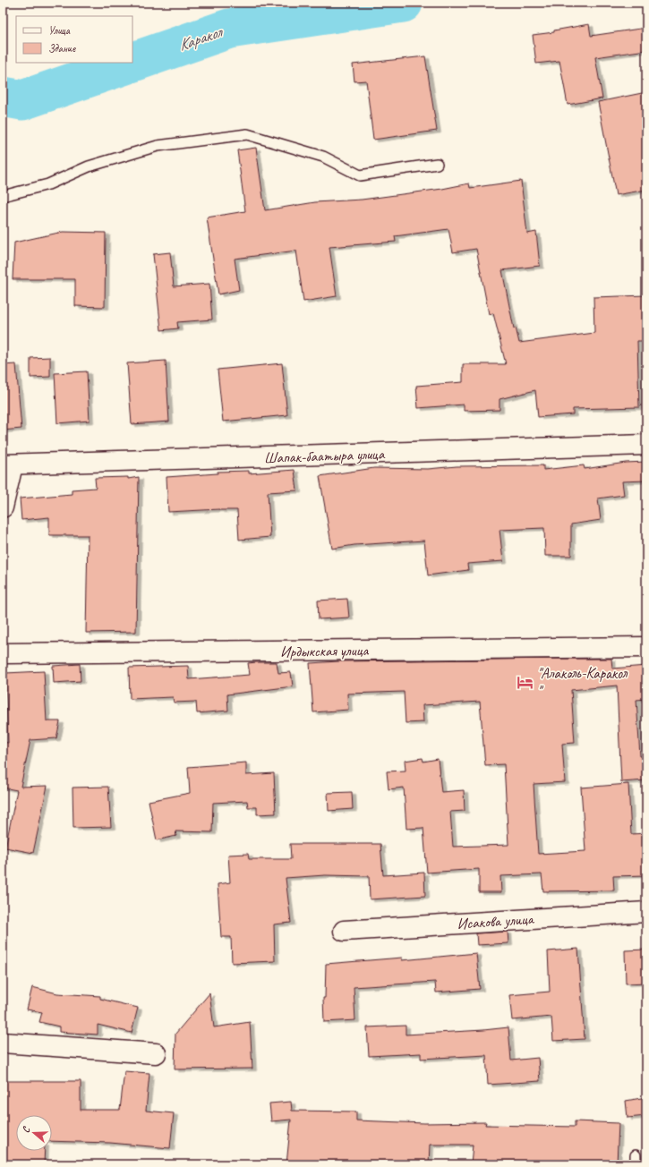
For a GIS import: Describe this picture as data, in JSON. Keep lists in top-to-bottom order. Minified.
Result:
{"streets":{"street":["Шапак-баатыра улица","Ирдыкская улица","Исакова улица"]},"water":["Каракол"],"places":{"hotel":["\"Алаколь-Каракол \""]},"legend":["Улица","Здание"],"north":"left"}
